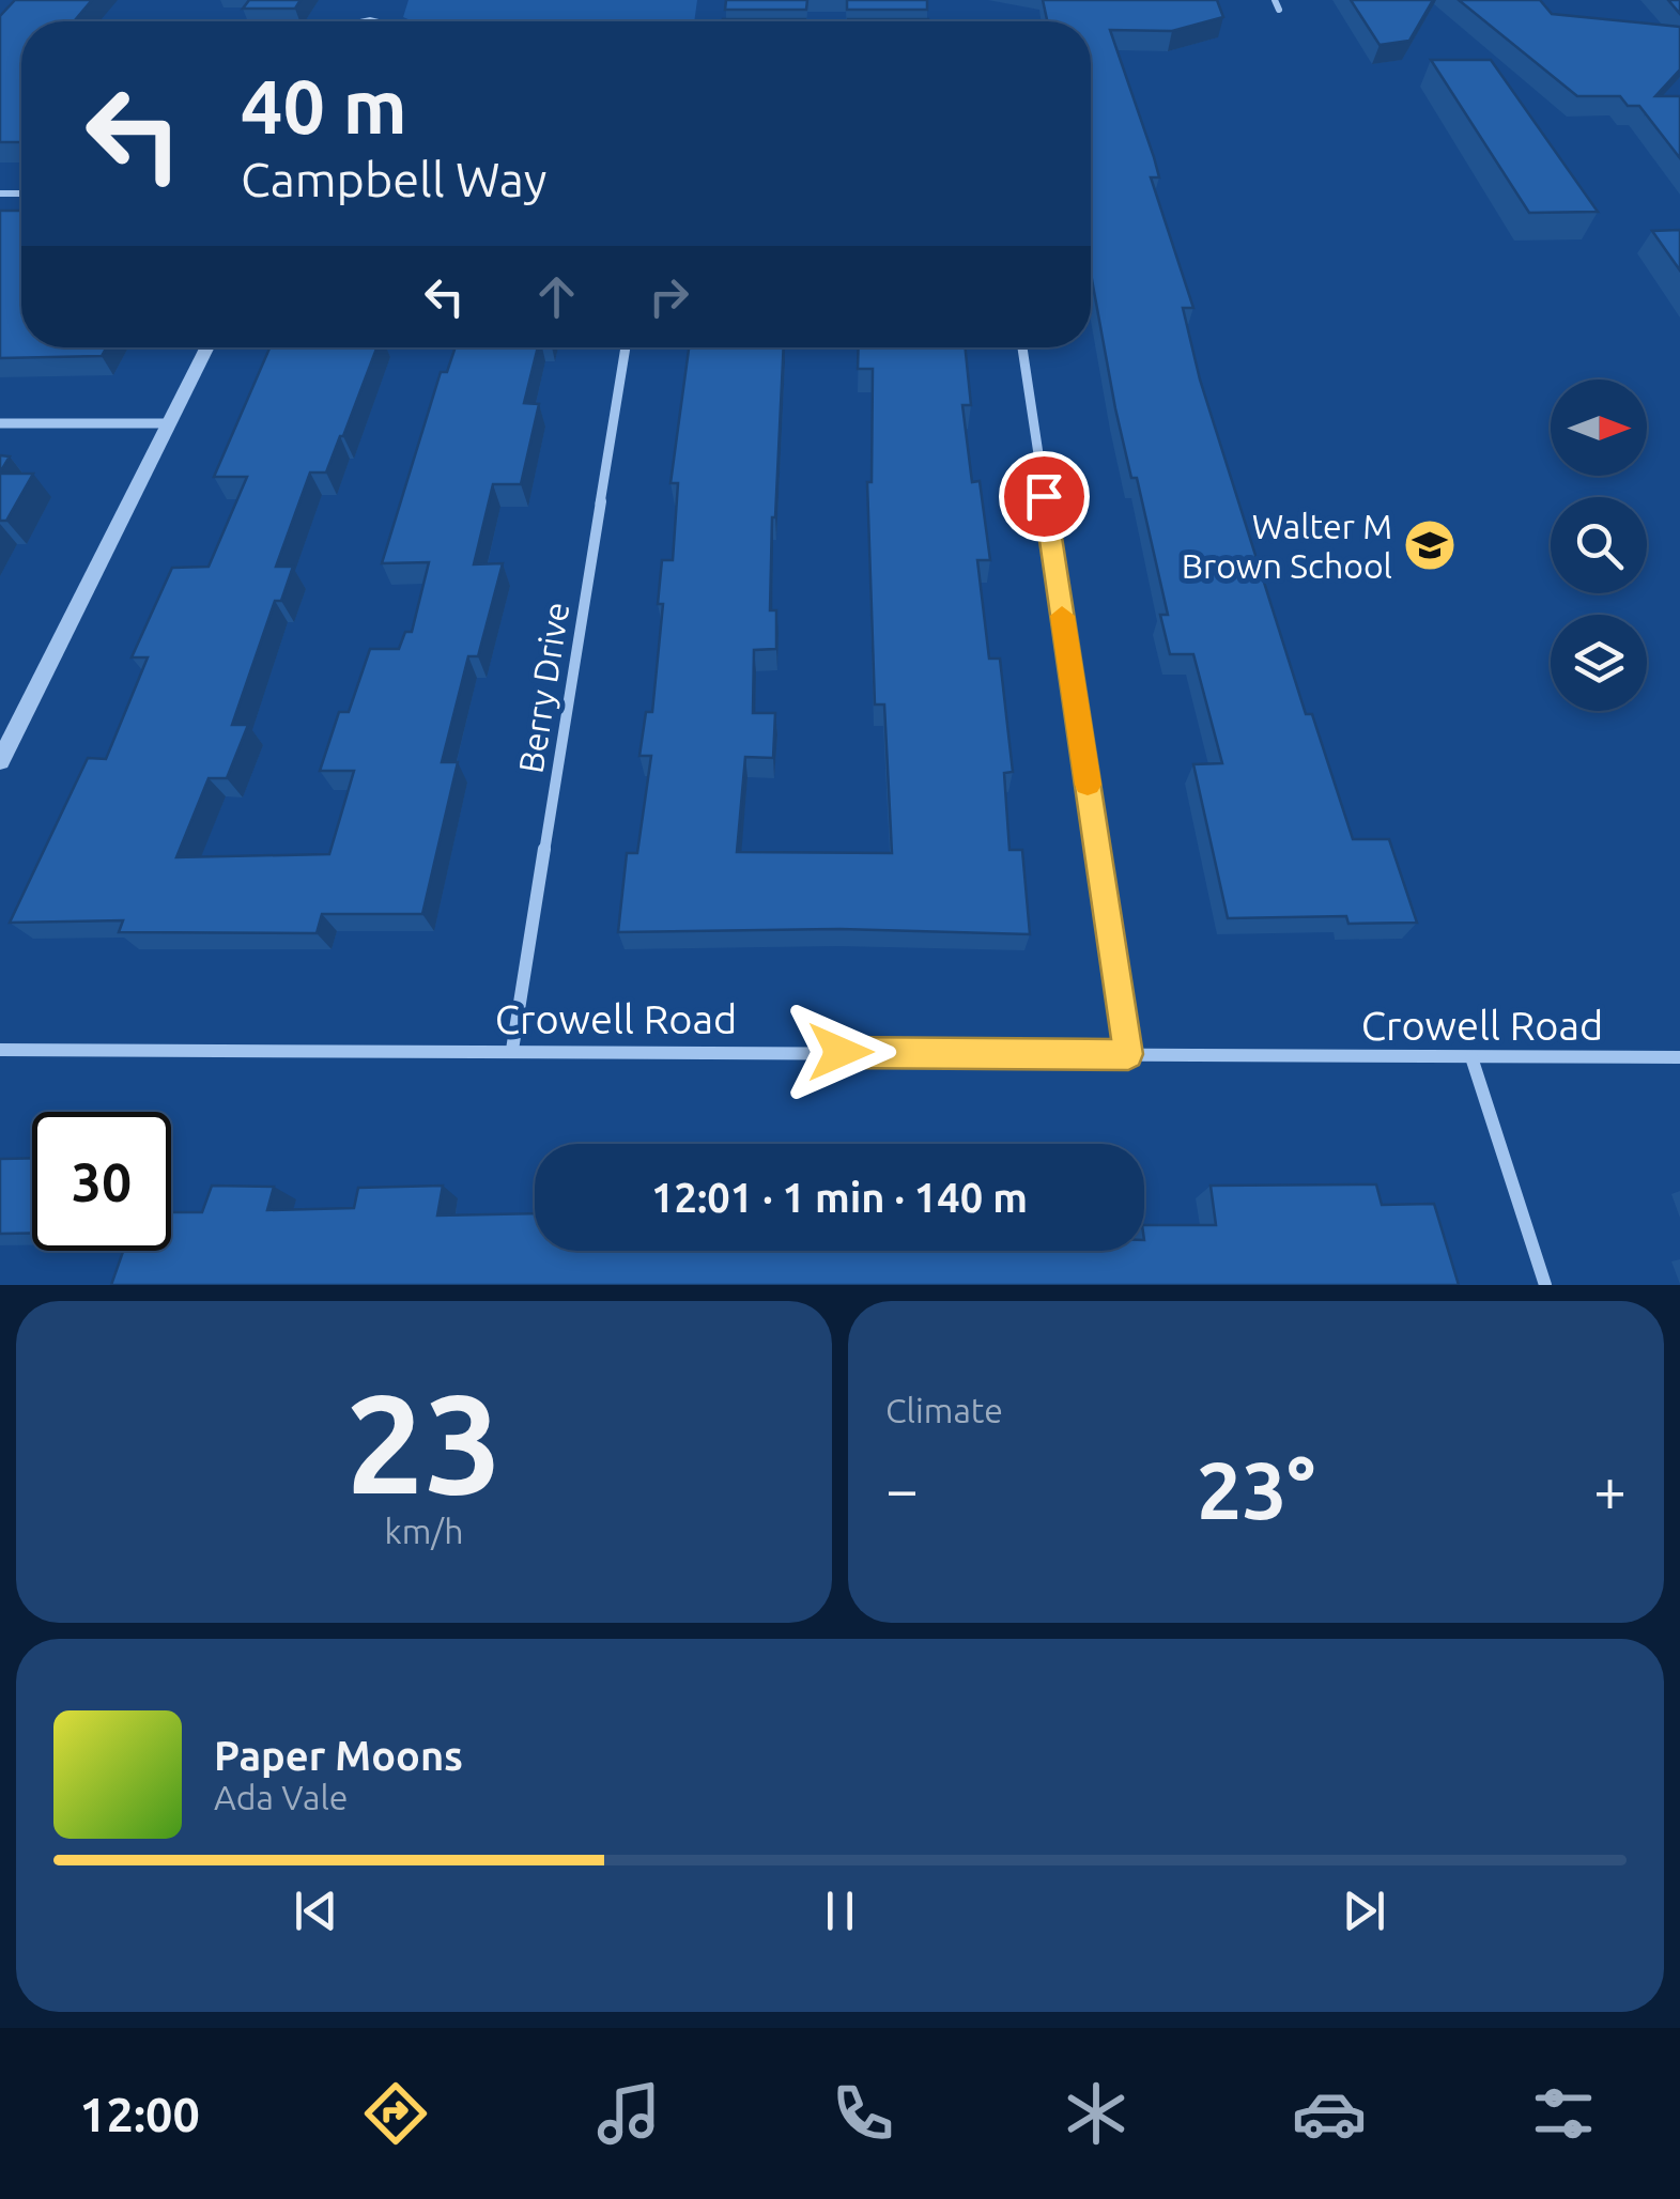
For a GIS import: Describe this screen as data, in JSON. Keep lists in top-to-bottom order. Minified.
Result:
{"streets":{"street":["Berry Drive","Crowell Road"]},"crossings":[["Berry Drive","Crowell Road"]],"places":{"school or university":["Walter M Brown School"]},"north":"right","page":{"turn":["40 m","Campbell Way"],"limit":"30","trip":"12:01 · 1 min · 140 m","tile":[["23","km/h"],"Climate"],"heat":["−","23°","+"],"song":["Paper Moons","Ada Vale"],"tabs":"12:00"}}
